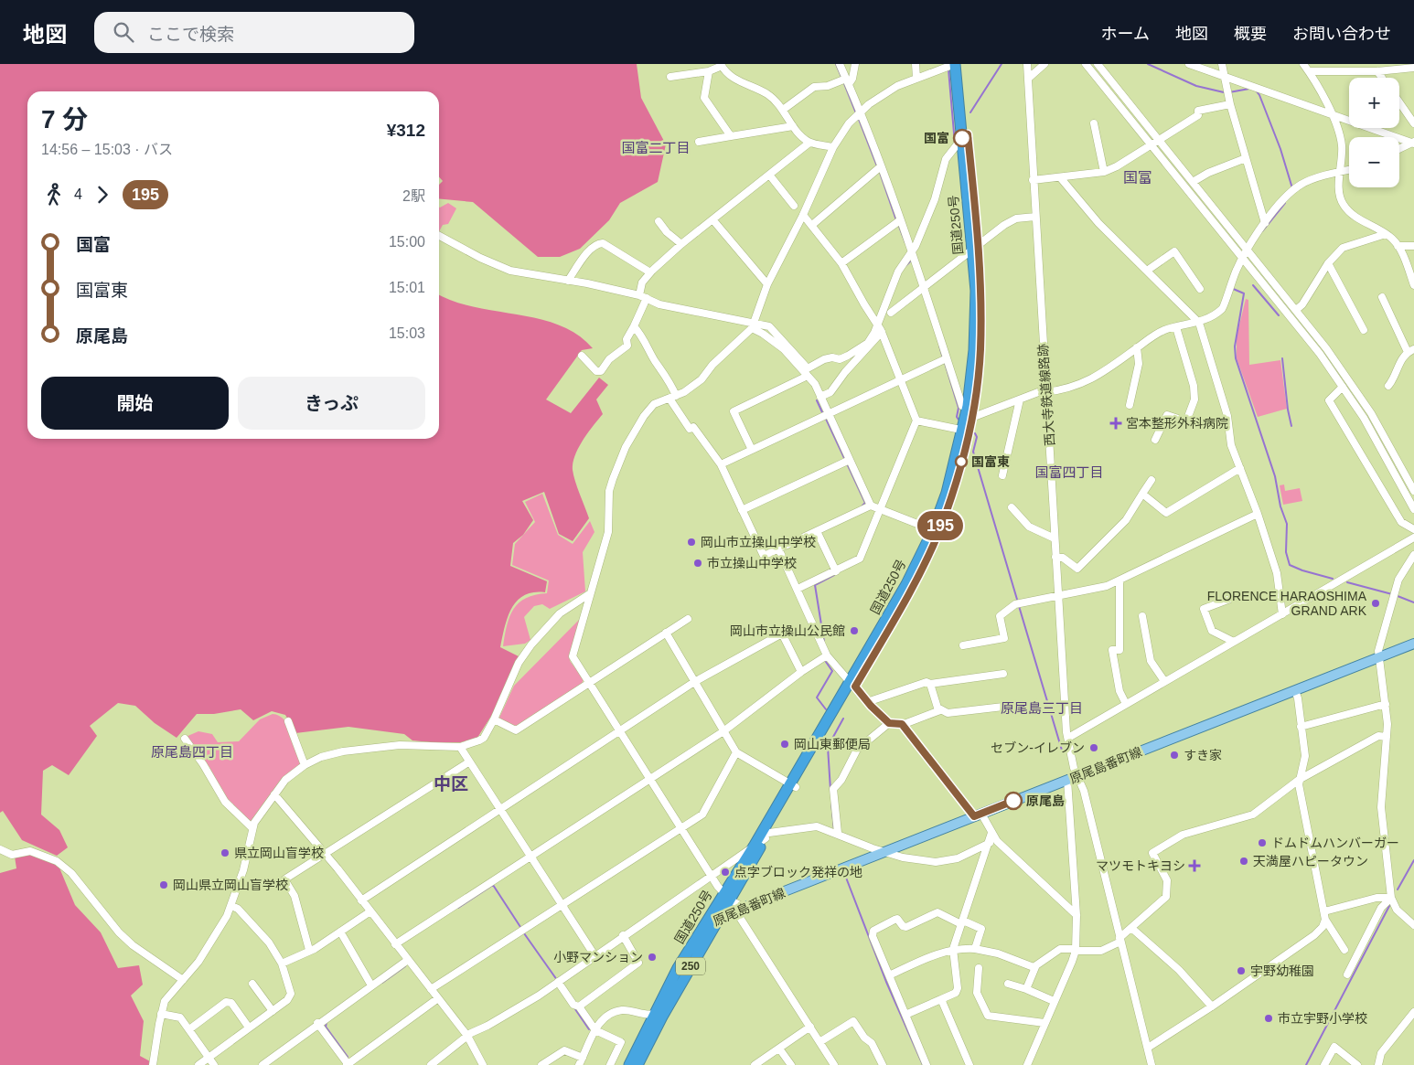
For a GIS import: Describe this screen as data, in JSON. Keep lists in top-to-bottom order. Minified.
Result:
{"streets":{"highway":["国道250号","250"],"main road":["原尾島番町線"],"street":["西大寺鉄道線路跡"]},"crossings":[["国道250号","原尾島番町線"],["西大寺鉄道線路跡","原尾島番町線"]],"districts":["国富二丁目","国富","国富四丁目","原尾島三丁目","原尾島四丁目","中区"],"places":{"other":["国富","国富東","岡山市立操山中学校","市立操山中学校","FLORENCE HARAOSHIMA GRAND ARK","岡山市立操山公民館","岡山東郵便局","セブン-イレブン","すき家","原尾島","ドムドムハンバーガー","県立岡山盲学校","天満屋ハピータウン","点字ブロック発祥の地","岡山県立岡山盲学校","小野マンション","宇野幼稚園","市立宇野小学校"],"health":["宮本整形外科病院","マツモトキヨシ"]},"lines":["bus line 195"],"page":{"header":"地図","search":"ここで検索","nav":["ホーム","地図","概要","お問い合わせ"],"on_map":"195","map_buttons":["+","−"],"heading":["7 分","14:56 – 15:03 · バス","¥312"],"legs":["4","195","2駅"],"list":[{"name":"国富","value":"15:00"},{"name":"国富東","value":"15:01"},{"name":"原尾島","value":"15:03"}],"buttons":["開始","きっぷ"]}}
